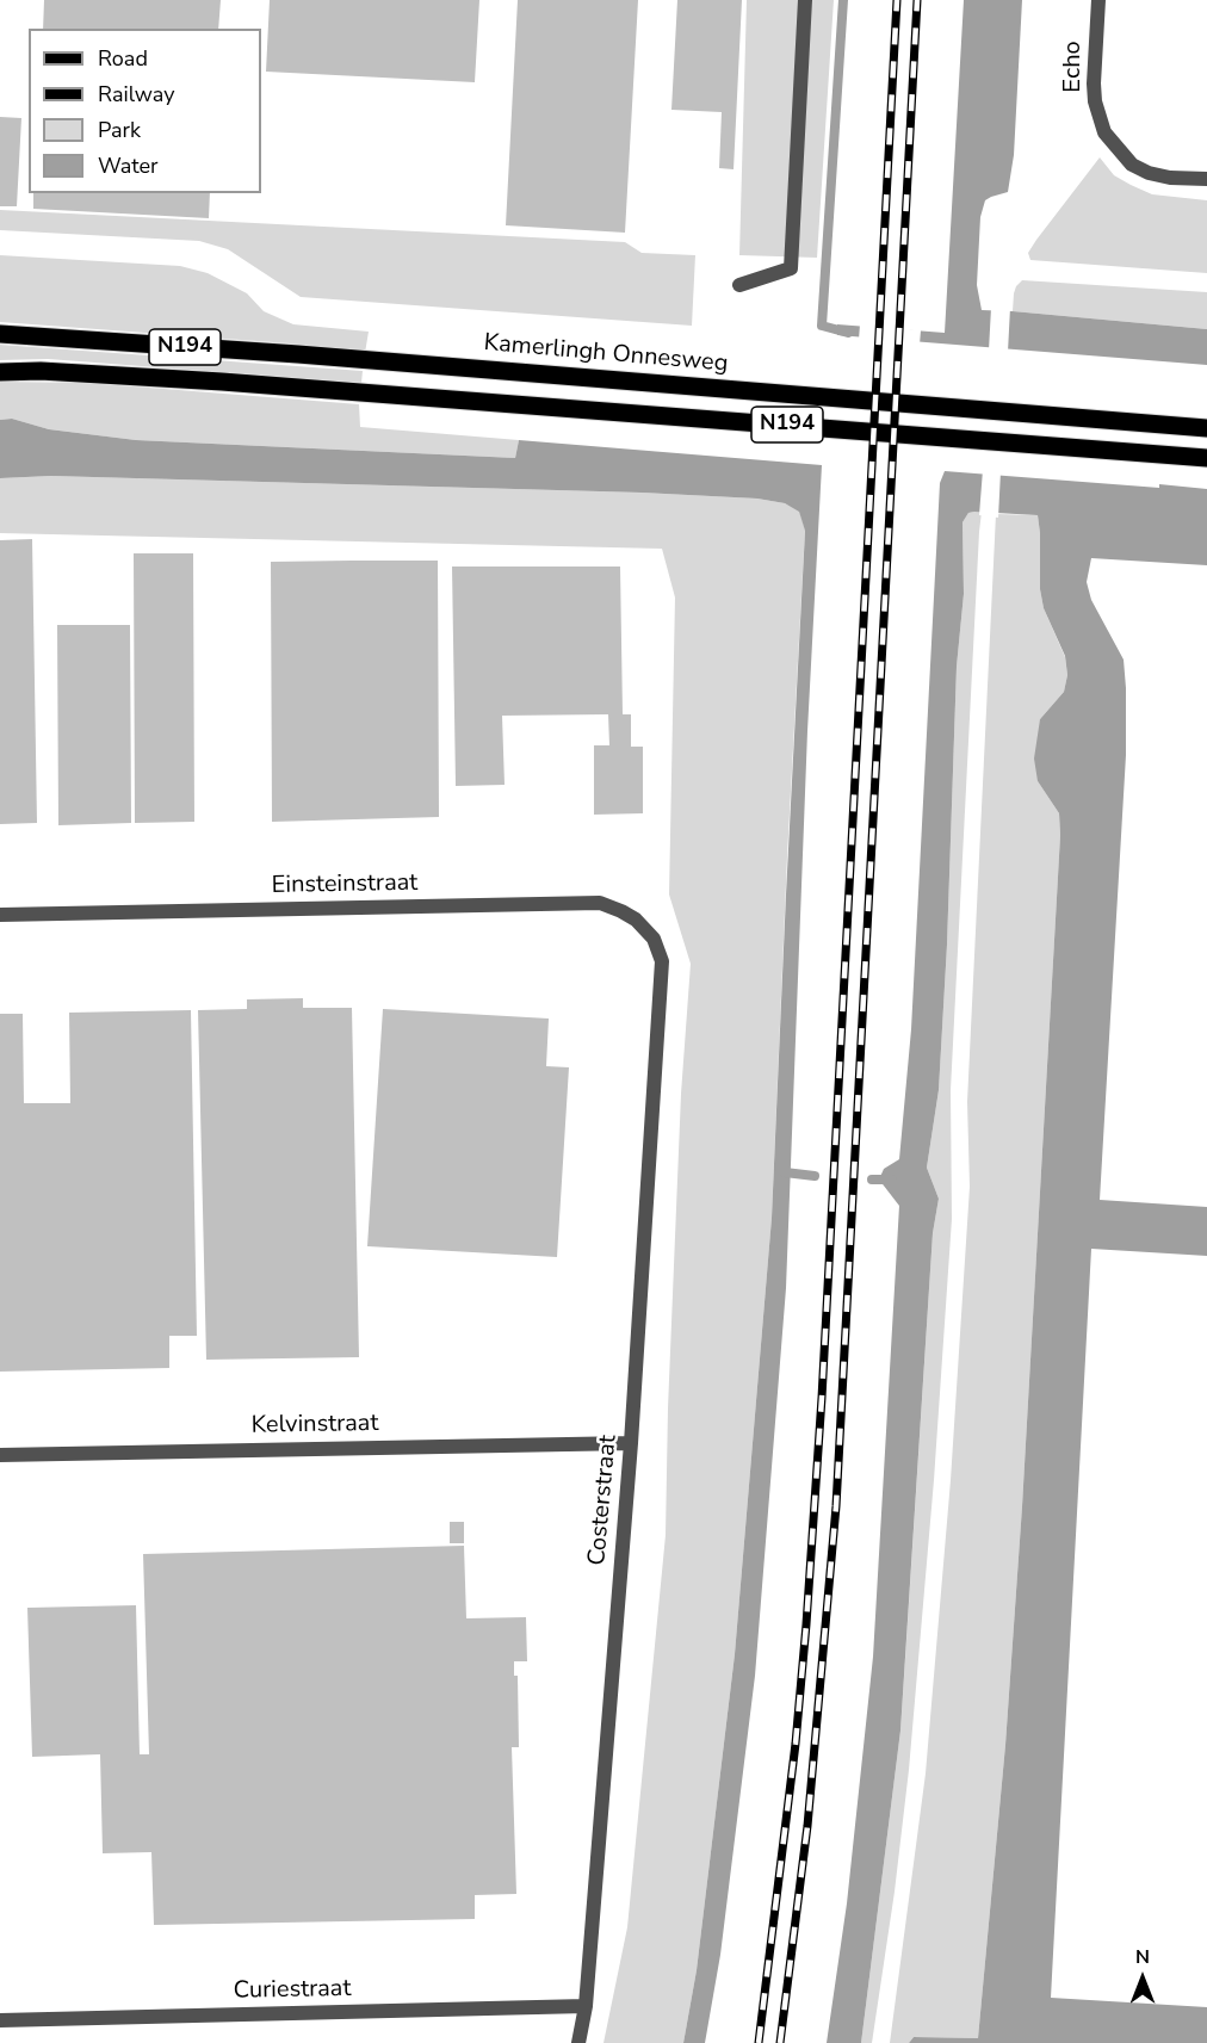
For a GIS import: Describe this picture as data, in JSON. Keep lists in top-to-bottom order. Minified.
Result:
{"streets":{"main road":["N194","Kamerlingh Onnesweg"],"street":["Echo","Einsteinstraat","Kelvinstraat","Costerstraat","Curiestraat"]},"crossings":[["Einsteinstraat","Costerstraat"],["Kelvinstraat","Costerstraat"],["Costerstraat","Curiestraat"]],"legend":["Road","Railway","Park","Water"],"north":"top"}
